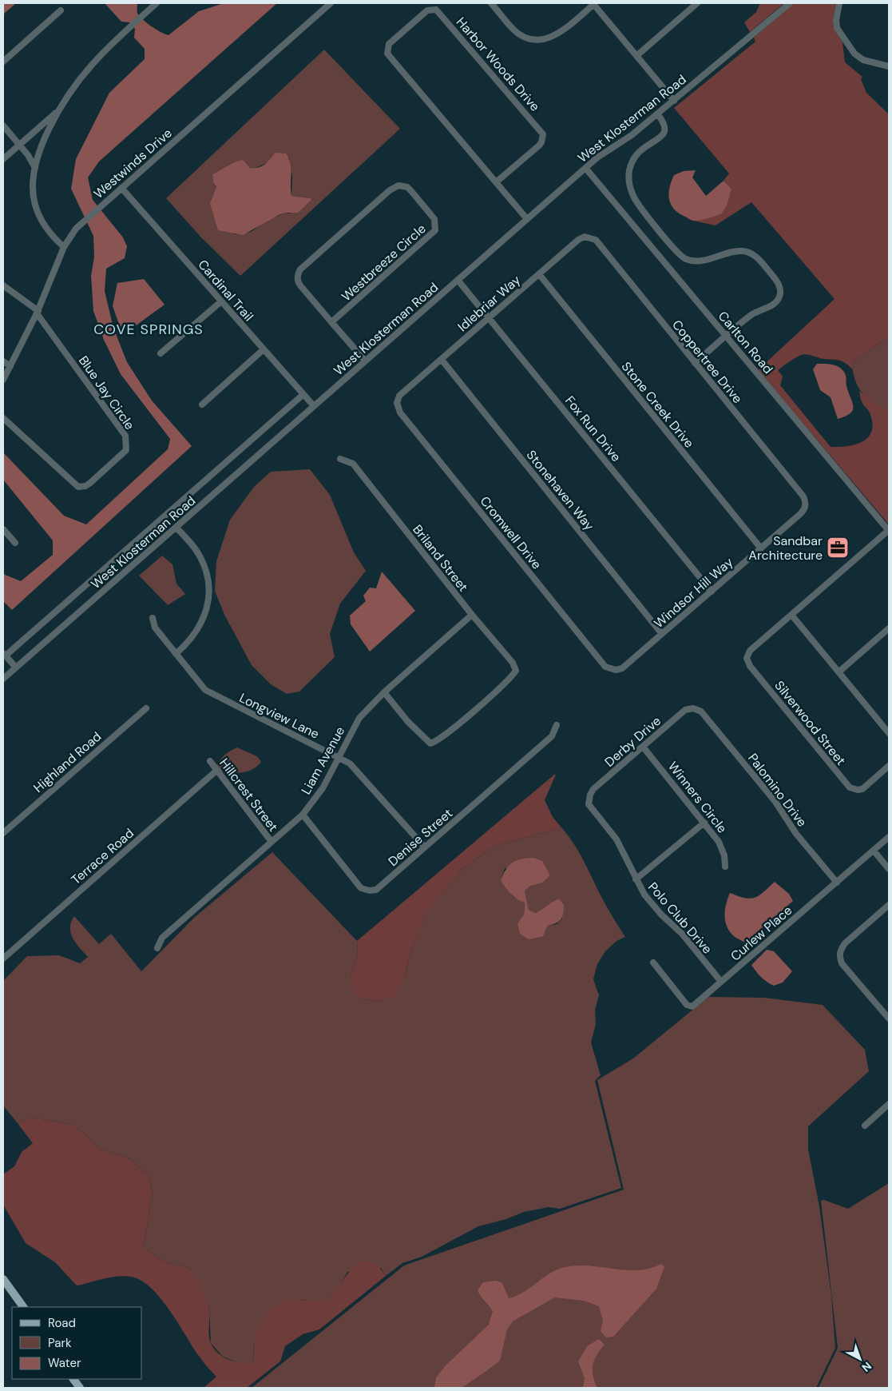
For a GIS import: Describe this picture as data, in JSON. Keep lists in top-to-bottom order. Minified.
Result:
{"streets":{"street":["Harbor Woods Drive","West Klosterman Road","Westwinds Drive","Westbreeze Circle","Cardinal Trail","Idlebriar Way","Carlton Road","Coppertree Drive","Blue Jay Circle","Stone Creek Drive","Fox Run Drive","Stonehaven Way","Cromwell Drive","Briland Street","Windsor Hill Way","Longview Lane","Silverwood Street","Derby Drive","Liam Avenue","Highland Road","Palomino Drive","Hillcrest Street","Winners Circle","Denise Street","Terrace Road","Polo Club Drive","Curlew Place"]},"crossings":[["Harbor Woods Drive","West Klosterman Road"],["West Klosterman Road","Cardinal Trail"],["West Klosterman Road","Carlton Road"],["West Klosterman Road","Fox Run Drive"],["Westwinds Drive","Cardinal Trail"],["Westwinds Drive","Blue Jay Circle"],["Idlebriar Way","Coppertree Drive"],["Idlebriar Way","Stone Creek Drive"],["Idlebriar Way","Fox Run Drive"],["Idlebriar Way","Stonehaven Way"],["Idlebriar Way","Cromwell Drive"],["Coppertree Drive","Windsor Hill Way"],["Stone Creek Drive","Windsor Hill Way"],["Fox Run Drive","Windsor Hill Way"],["Stonehaven Way","Windsor Hill Way"],["Cromwell Drive","Windsor Hill Way"],["Briland Street","Liam Avenue"],["Longview Lane","Liam Avenue"],["Longview Lane","Denise Street"],["Derby Drive","Palomino Drive"],["Derby Drive","Winners Circle"],["Derby Drive","Polo Club Drive"],["Liam Avenue","Hillcrest Street"],["Liam Avenue","Denise Street"],["Palomino Drive","Curlew Place"],["Hillcrest Street","Terrace Road"],["Polo Club Drive","Curlew Place"]],"districts":["COVE SPRINGS"],"places":{"office":["Sandbar Architecture"]},"legend":["Road","Park","Water"],"north":"bottom right"}
